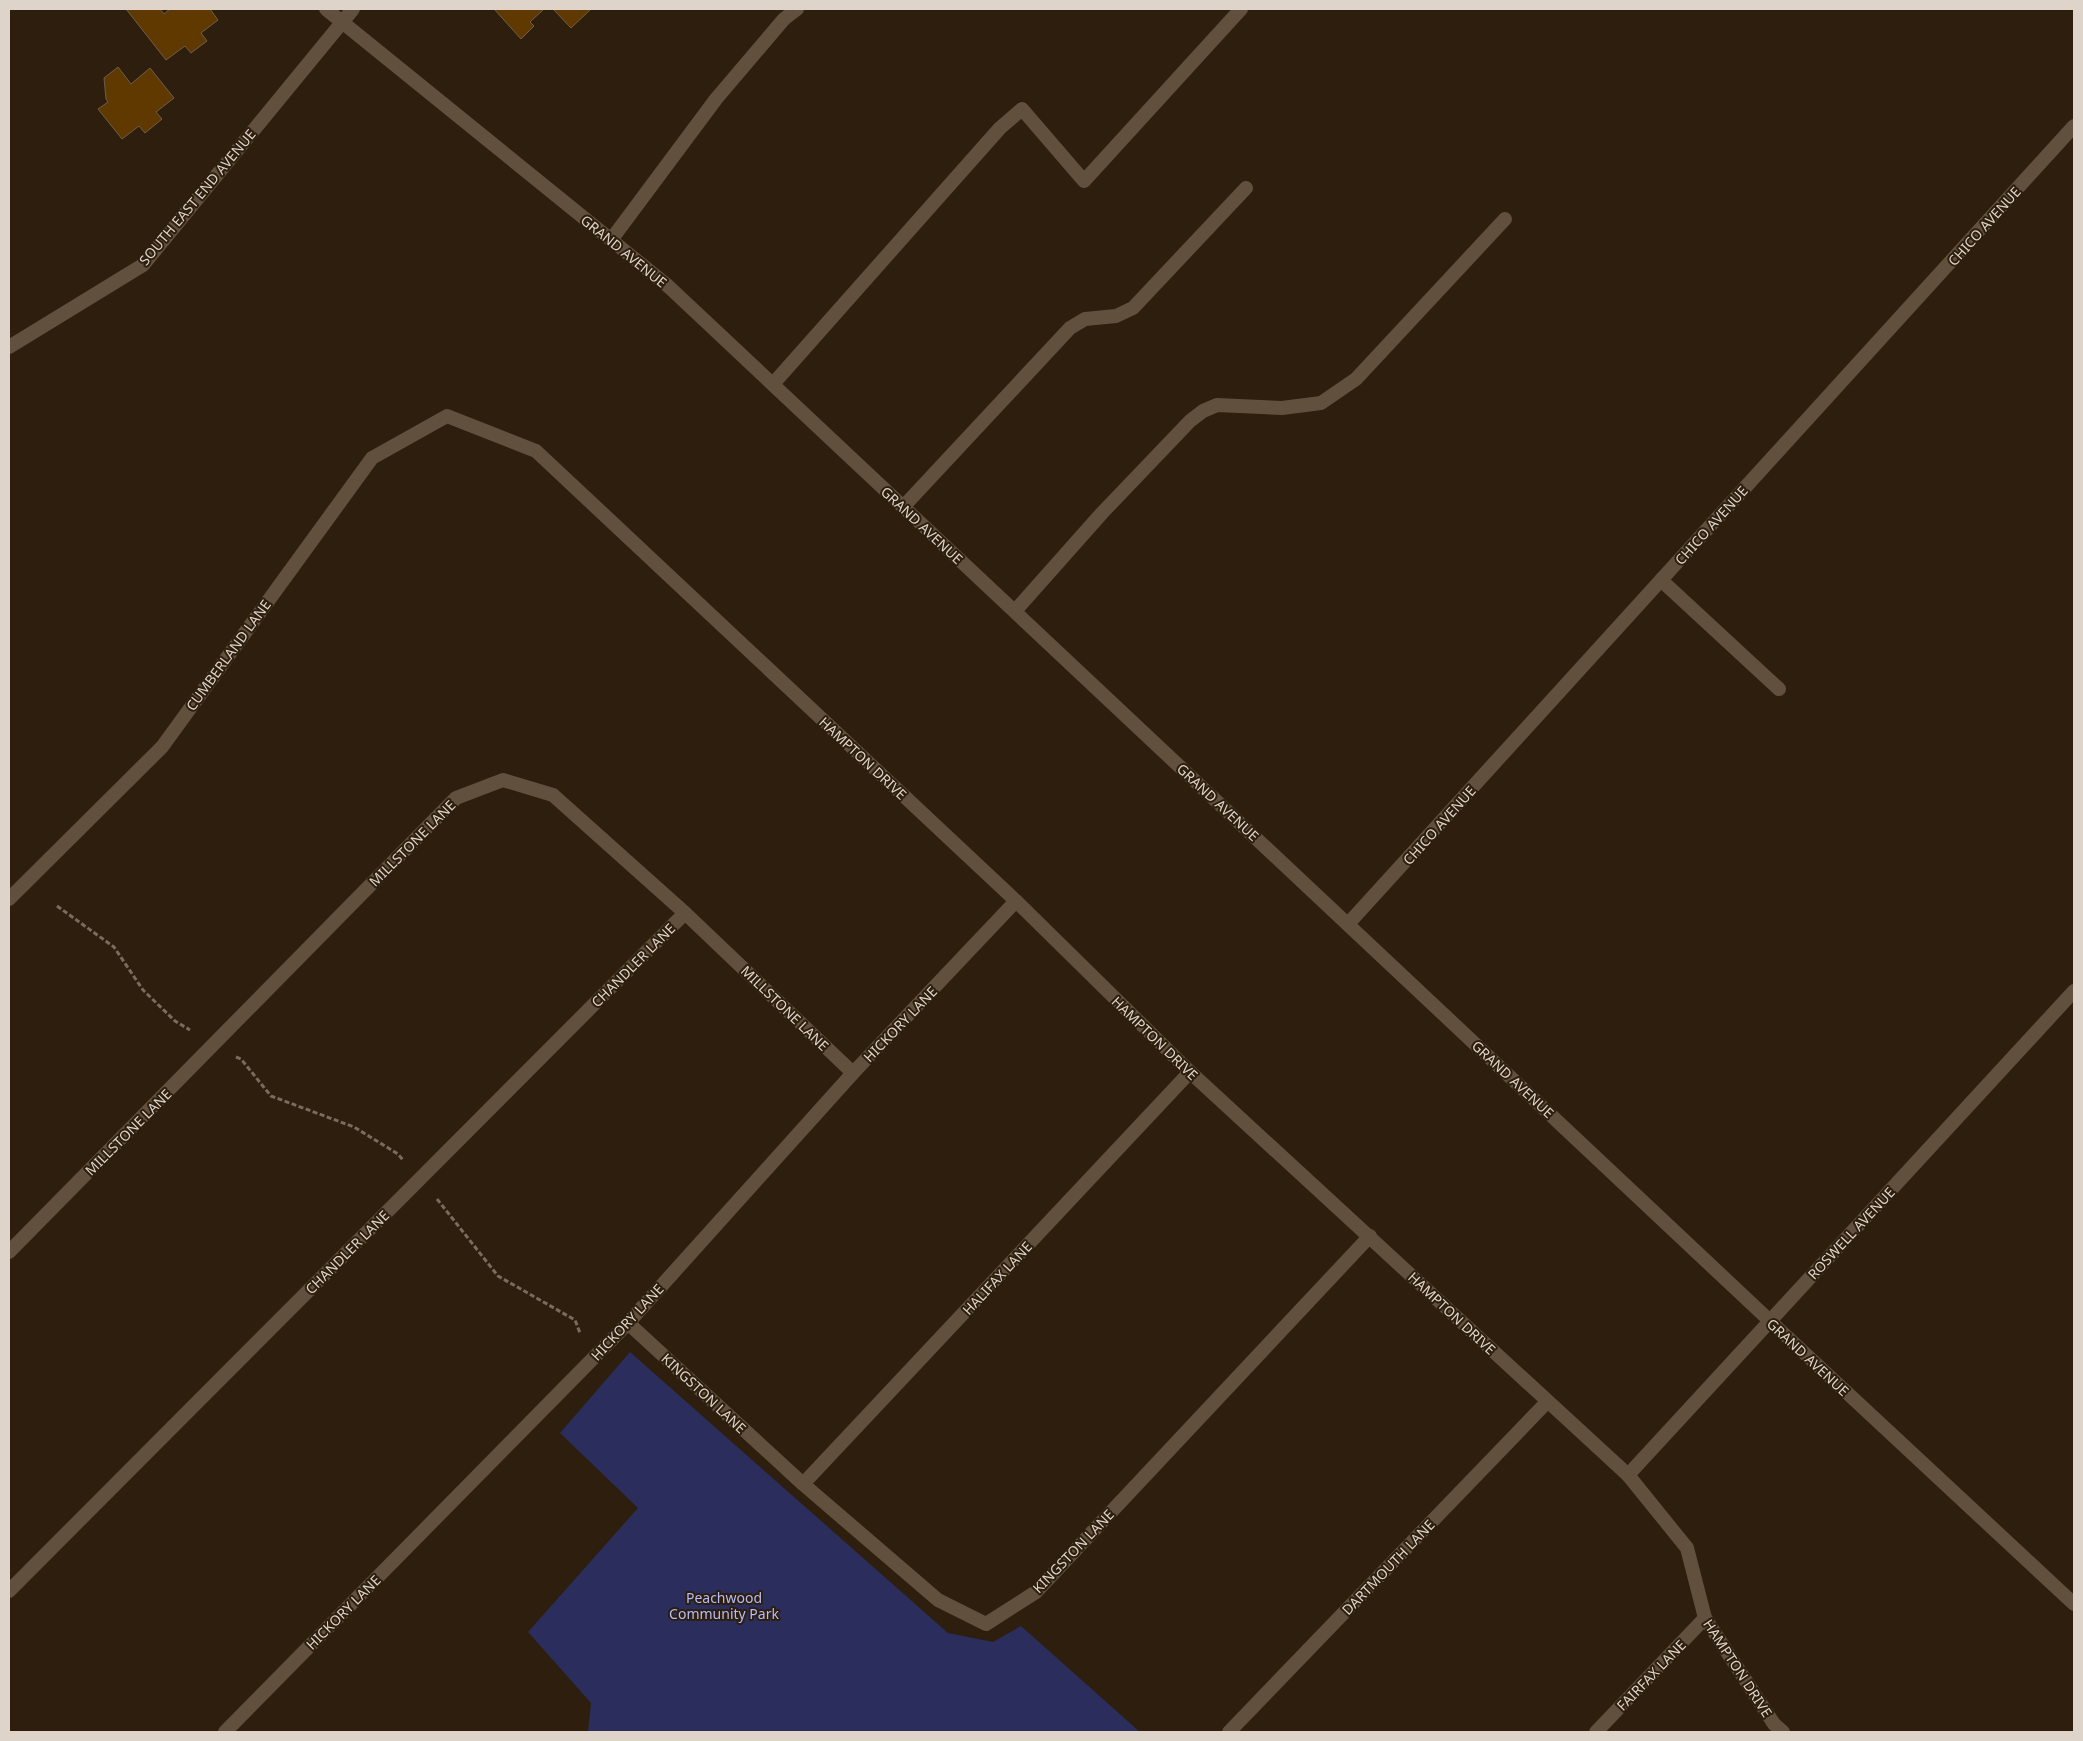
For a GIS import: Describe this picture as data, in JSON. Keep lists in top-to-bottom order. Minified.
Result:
{"streets":{"street":["SOUTH EAST END AVENUE","CHICO AVENUE","GRAND AVENUE","CUMBERLAND LANE","HAMPTON DRIVE","MILLSTONE LANE","CHANDLER LANE","HICKORY LANE","ROSWELL AVENUE","HALIFAX LANE","KINGSTON LANE","DARTMOUTH LANE","FAIRFAX LANE"]},"crossings":[["SOUTH EAST END AVENUE","GRAND AVENUE"],["CHICO AVENUE","GRAND AVENUE"],["GRAND AVENUE","ROSWELL AVENUE"],["CUMBERLAND LANE","HAMPTON DRIVE"],["HAMPTON DRIVE","HICKORY LANE"],["HAMPTON DRIVE","ROSWELL AVENUE"],["HAMPTON DRIVE","HALIFAX LANE"],["HAMPTON DRIVE","KINGSTON LANE"],["HAMPTON DRIVE","DARTMOUTH LANE"],["HAMPTON DRIVE","FAIRFAX LANE"],["MILLSTONE LANE","CHANDLER LANE"],["MILLSTONE LANE","HICKORY LANE"],["HICKORY LANE","KINGSTON LANE"],["HALIFAX LANE","KINGSTON LANE"]],"parks":["Peachwood Community Park"]}
